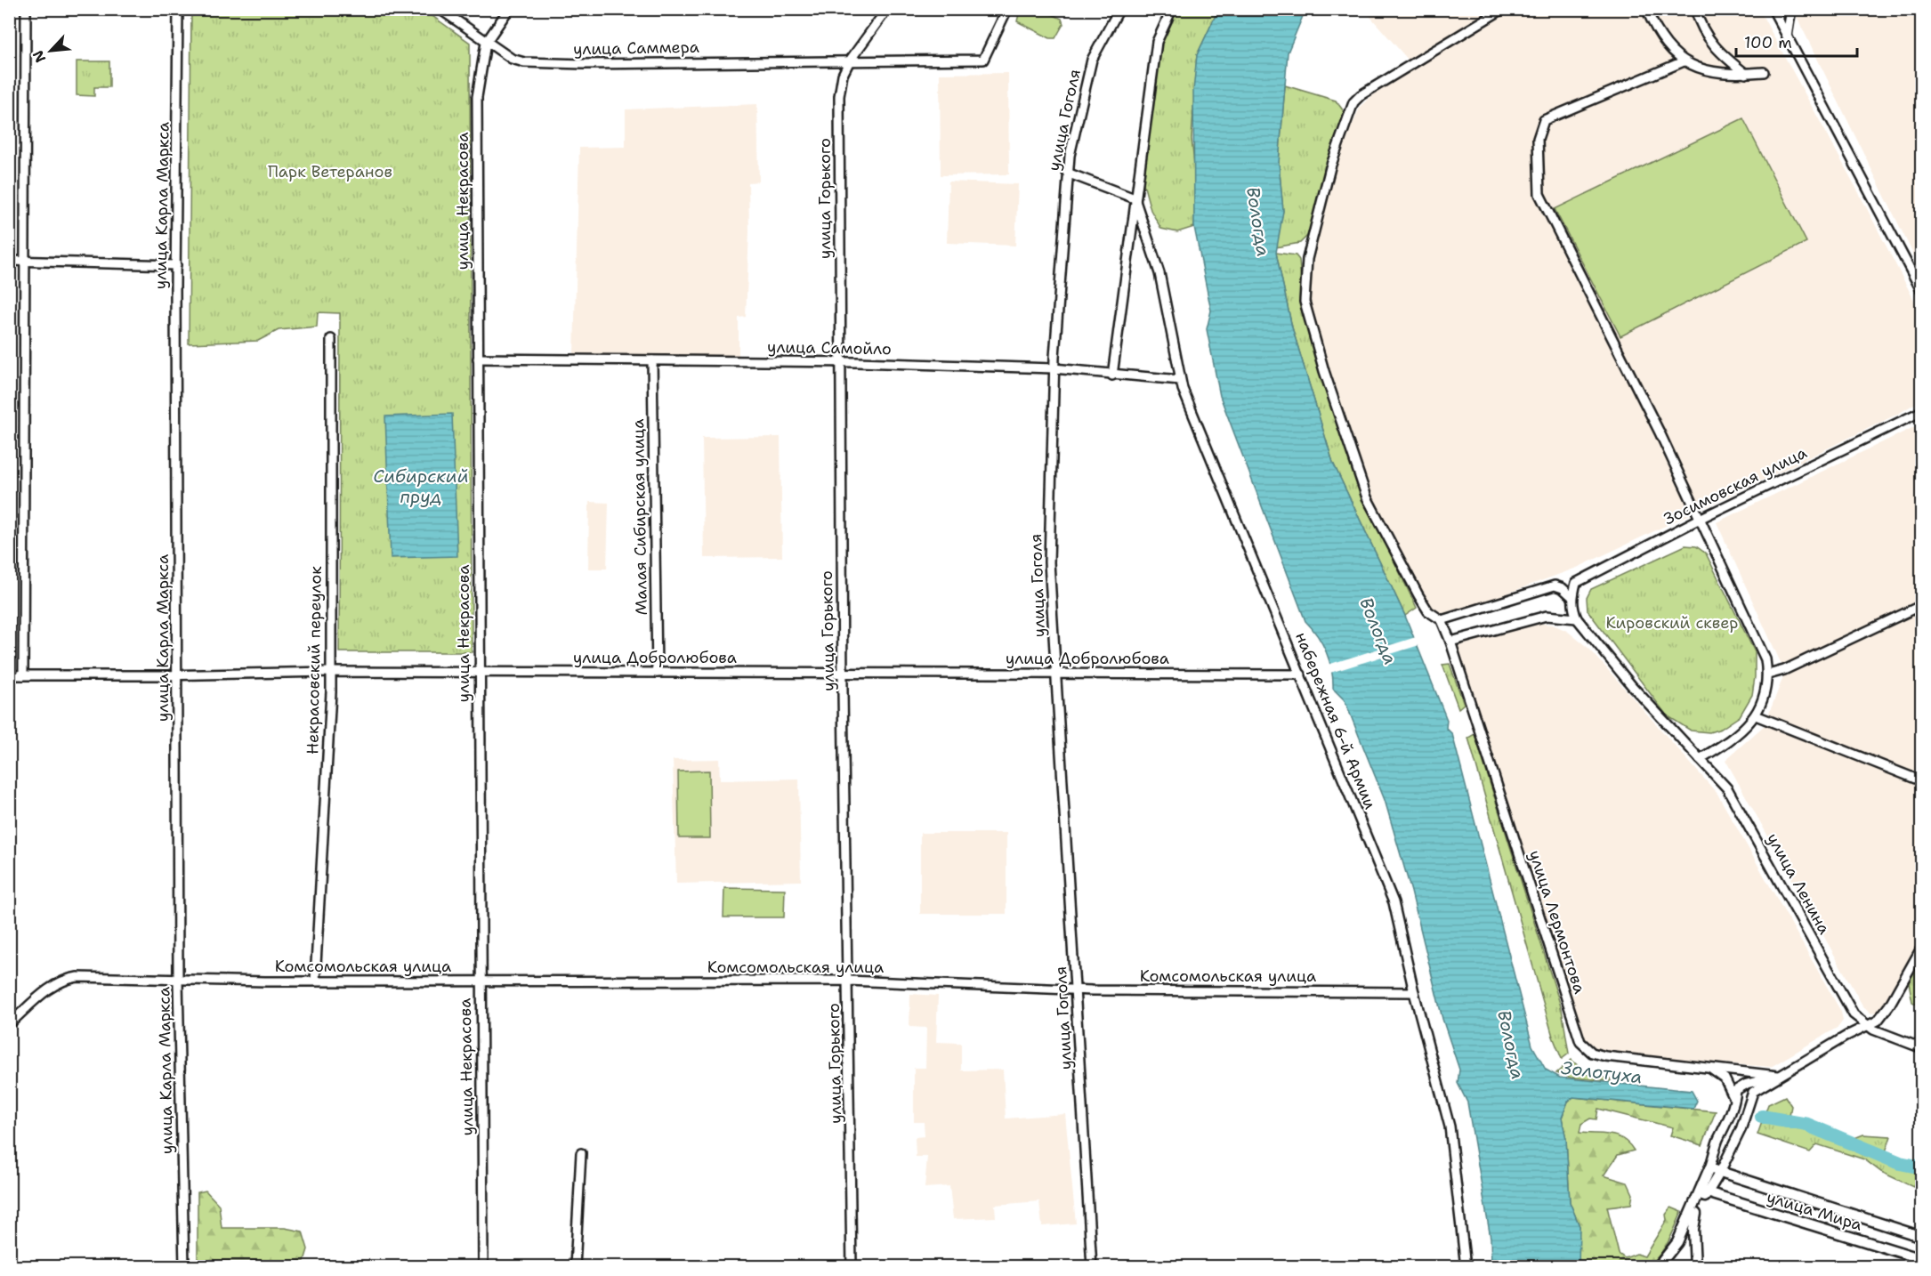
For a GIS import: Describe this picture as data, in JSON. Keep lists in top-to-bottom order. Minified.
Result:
{"streets":{"main road":["улица Мира"],"street":["улица Саммера","улица Гоголя","улица Горького","улица Некрасова","улица Карла Маркса","улица Самойло","Зосимовская улица","Малая Сибирская улица","улица Добролюбова","Некрасовский переулок","набережная 6-й Армии","улица Ленина","улица Лермонтова","Комсомольская улица"]},"crossings":[["улица Саммера","улица Горького"],["улица Саммера","улица Некрасова"],["улица Гоголя","улица Самойло"],["улица Гоголя","улица Добролюбова"],["улица Гоголя","Комсомольская улица"],["улица Горького","улица Самойло"],["улица Горького","улица Добролюбова"],["улица Горького","Комсомольская улица"],["улица Некрасова","улица Самойло"],["улица Некрасова","улица Добролюбова"],["улица Некрасова","Комсомольская улица"],["улица Карла Маркса","улица Добролюбова"],["улица Карла Маркса","Комсомольская улица"],["улица Самойло","Малая Сибирская улица"],["улица Самойло","набережная 6-й Армии"],["Зосимовская улица","улица Ленина"],["Малая Сибирская улица","улица Добролюбова"],["улица Добролюбова","Некрасовский переулок"],["улица Добролюбова","набережная 6-й Армии"],["Некрасовский переулок","Комсомольская улица"],["набережная 6-й Армии","Комсомольская улица"]],"water":["Вологда","Сибирский пруд","Золотуха"],"parks":["Парк Ветеранов","Кировский сквер"],"scale_bar":"100 m","north":"bottom left"}
